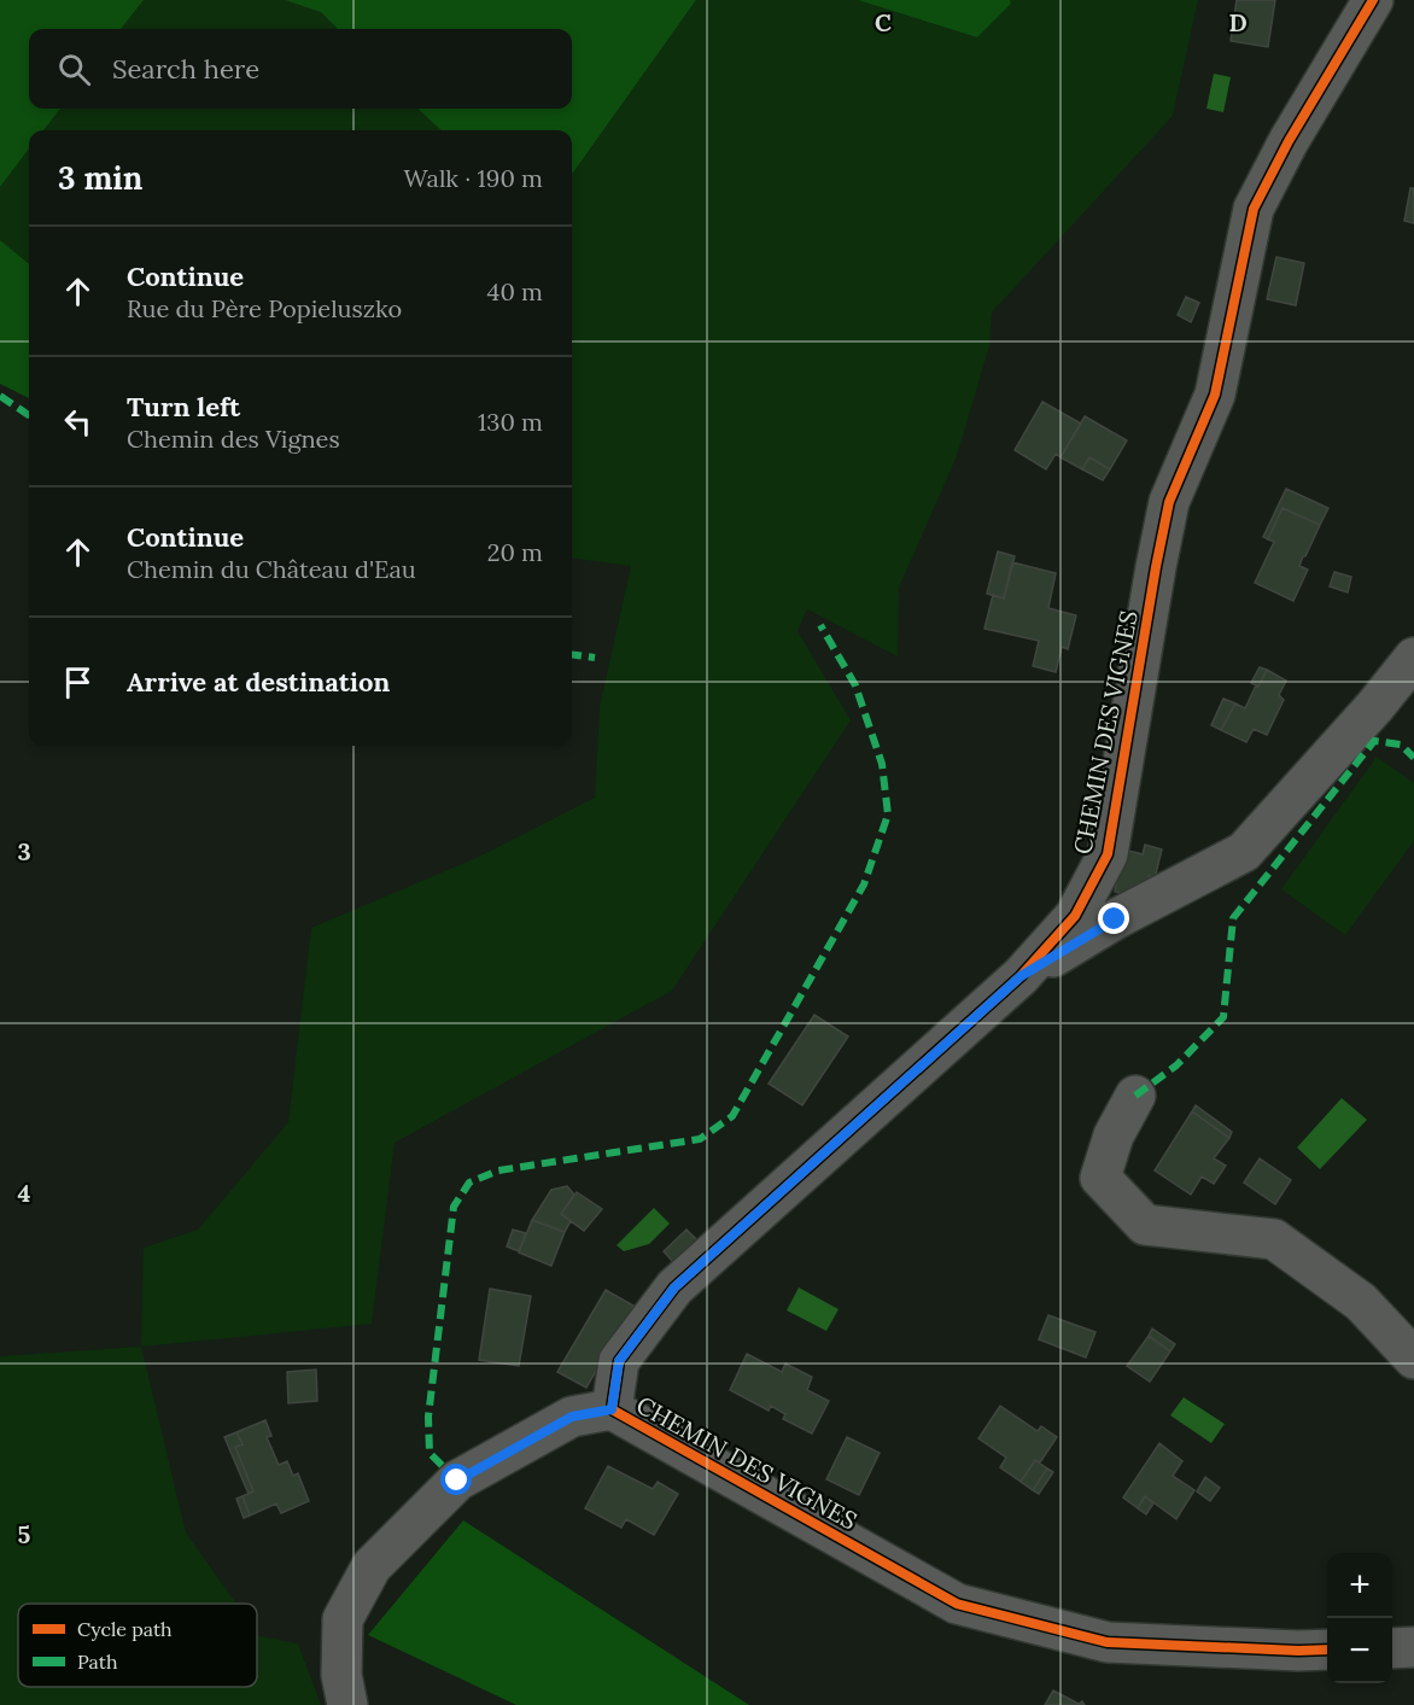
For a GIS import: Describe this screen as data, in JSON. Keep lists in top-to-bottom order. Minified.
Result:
{"streets":{"street":["CHEMIN DES VIGNES"]},"legend":["Cycle path","Path"],"page":{"search":"Search here","heading":["3 min","Walk · 190 m"],"list":[["Continue","Rue du Père Popieluszko","40 m"],["Turn left","Chemin des Vignes","130 m"],["Continue","Chemin du Château d'Eau","20 m"],"Arrive at destination"],"map_buttons":["+","−"]},"grid":{"columns":["C","D"],"rows":["3","4","5"]}}
